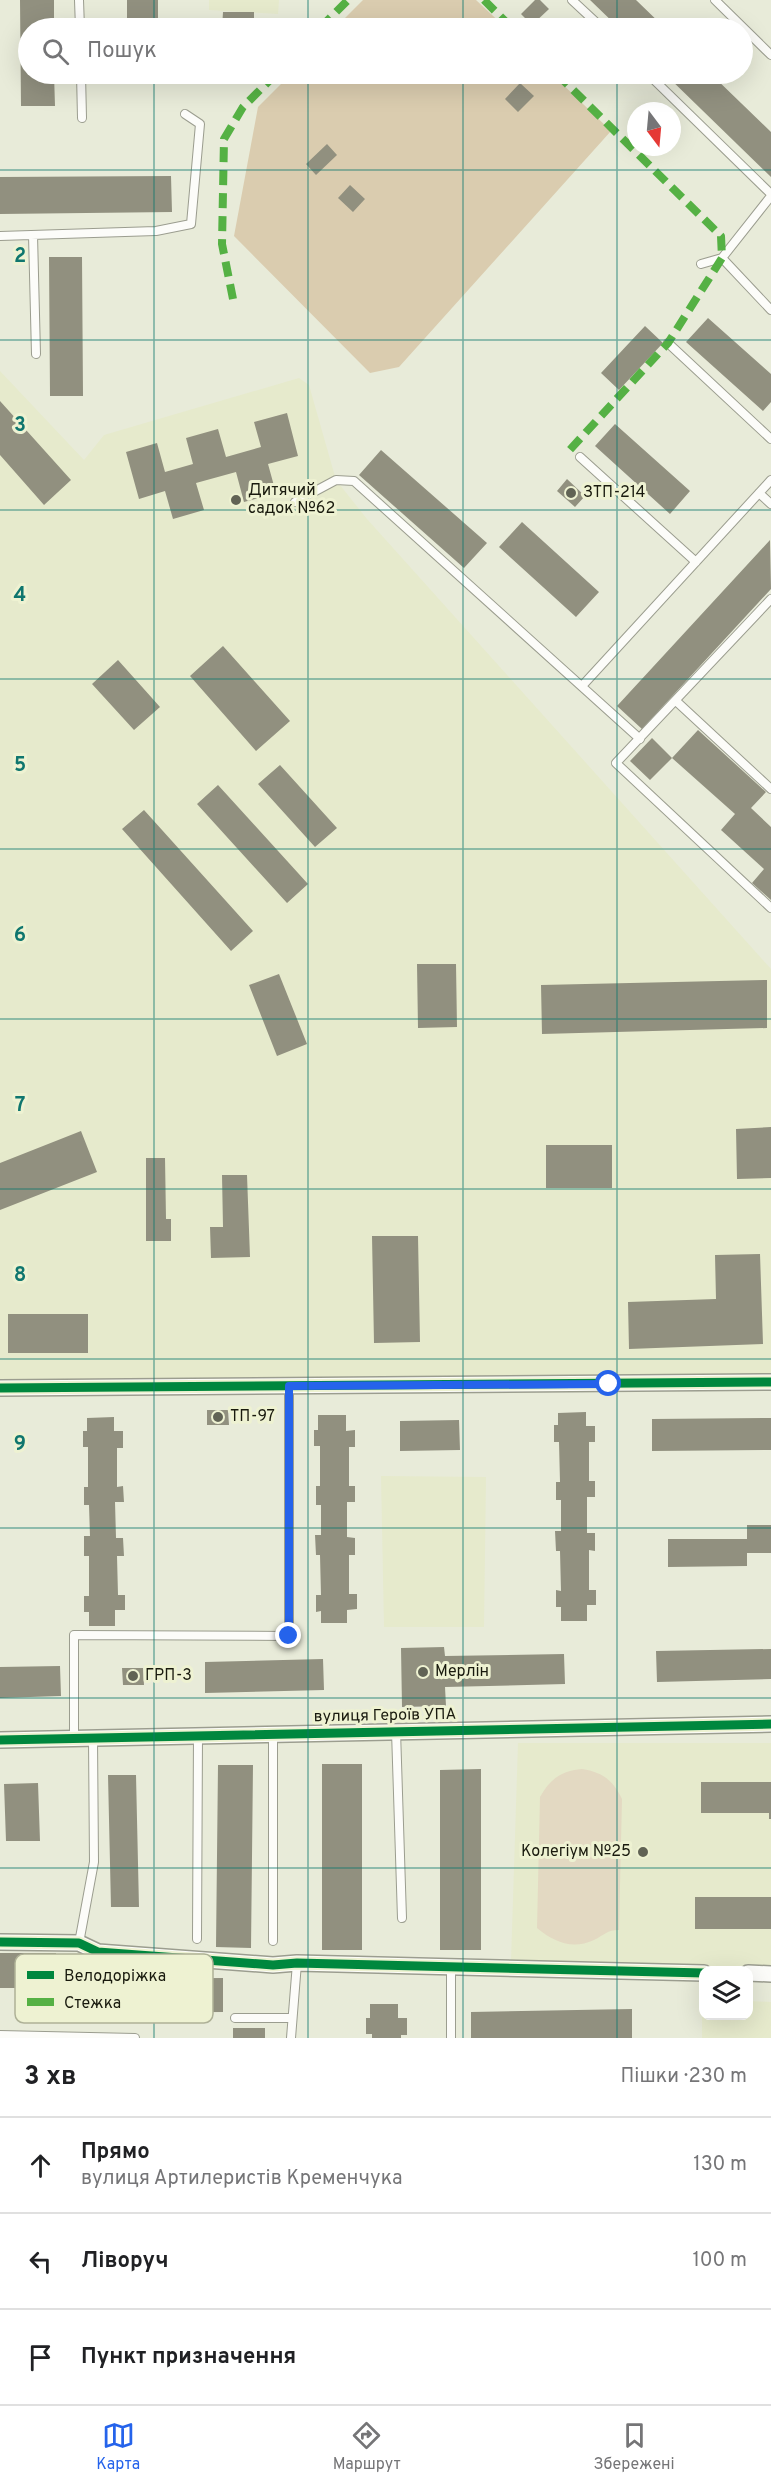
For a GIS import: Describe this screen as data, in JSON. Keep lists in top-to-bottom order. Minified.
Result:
{"streets":{"street":["вулиця Героїв УПА"]},"places":["ЗТП-214","Дитячий садок №62","ТП-97","Мерлін","ГРП-3","Колегіум №25"],"legend":["Велодоріжка","Стежка"],"north":"bottom","page":{"search":"Пошук","heading":["3 хв","Пішки · 230 m"],"list":[["Прямо","вулиця Артилеристів Кременчука","130 m"],["Ліворуч","100 m"],"Пункт призначення"],"nav":["Карта","Маршрут","Збережені"]},"grid":{"rows":["2","3","4","5","6","7","8","9"]}}
